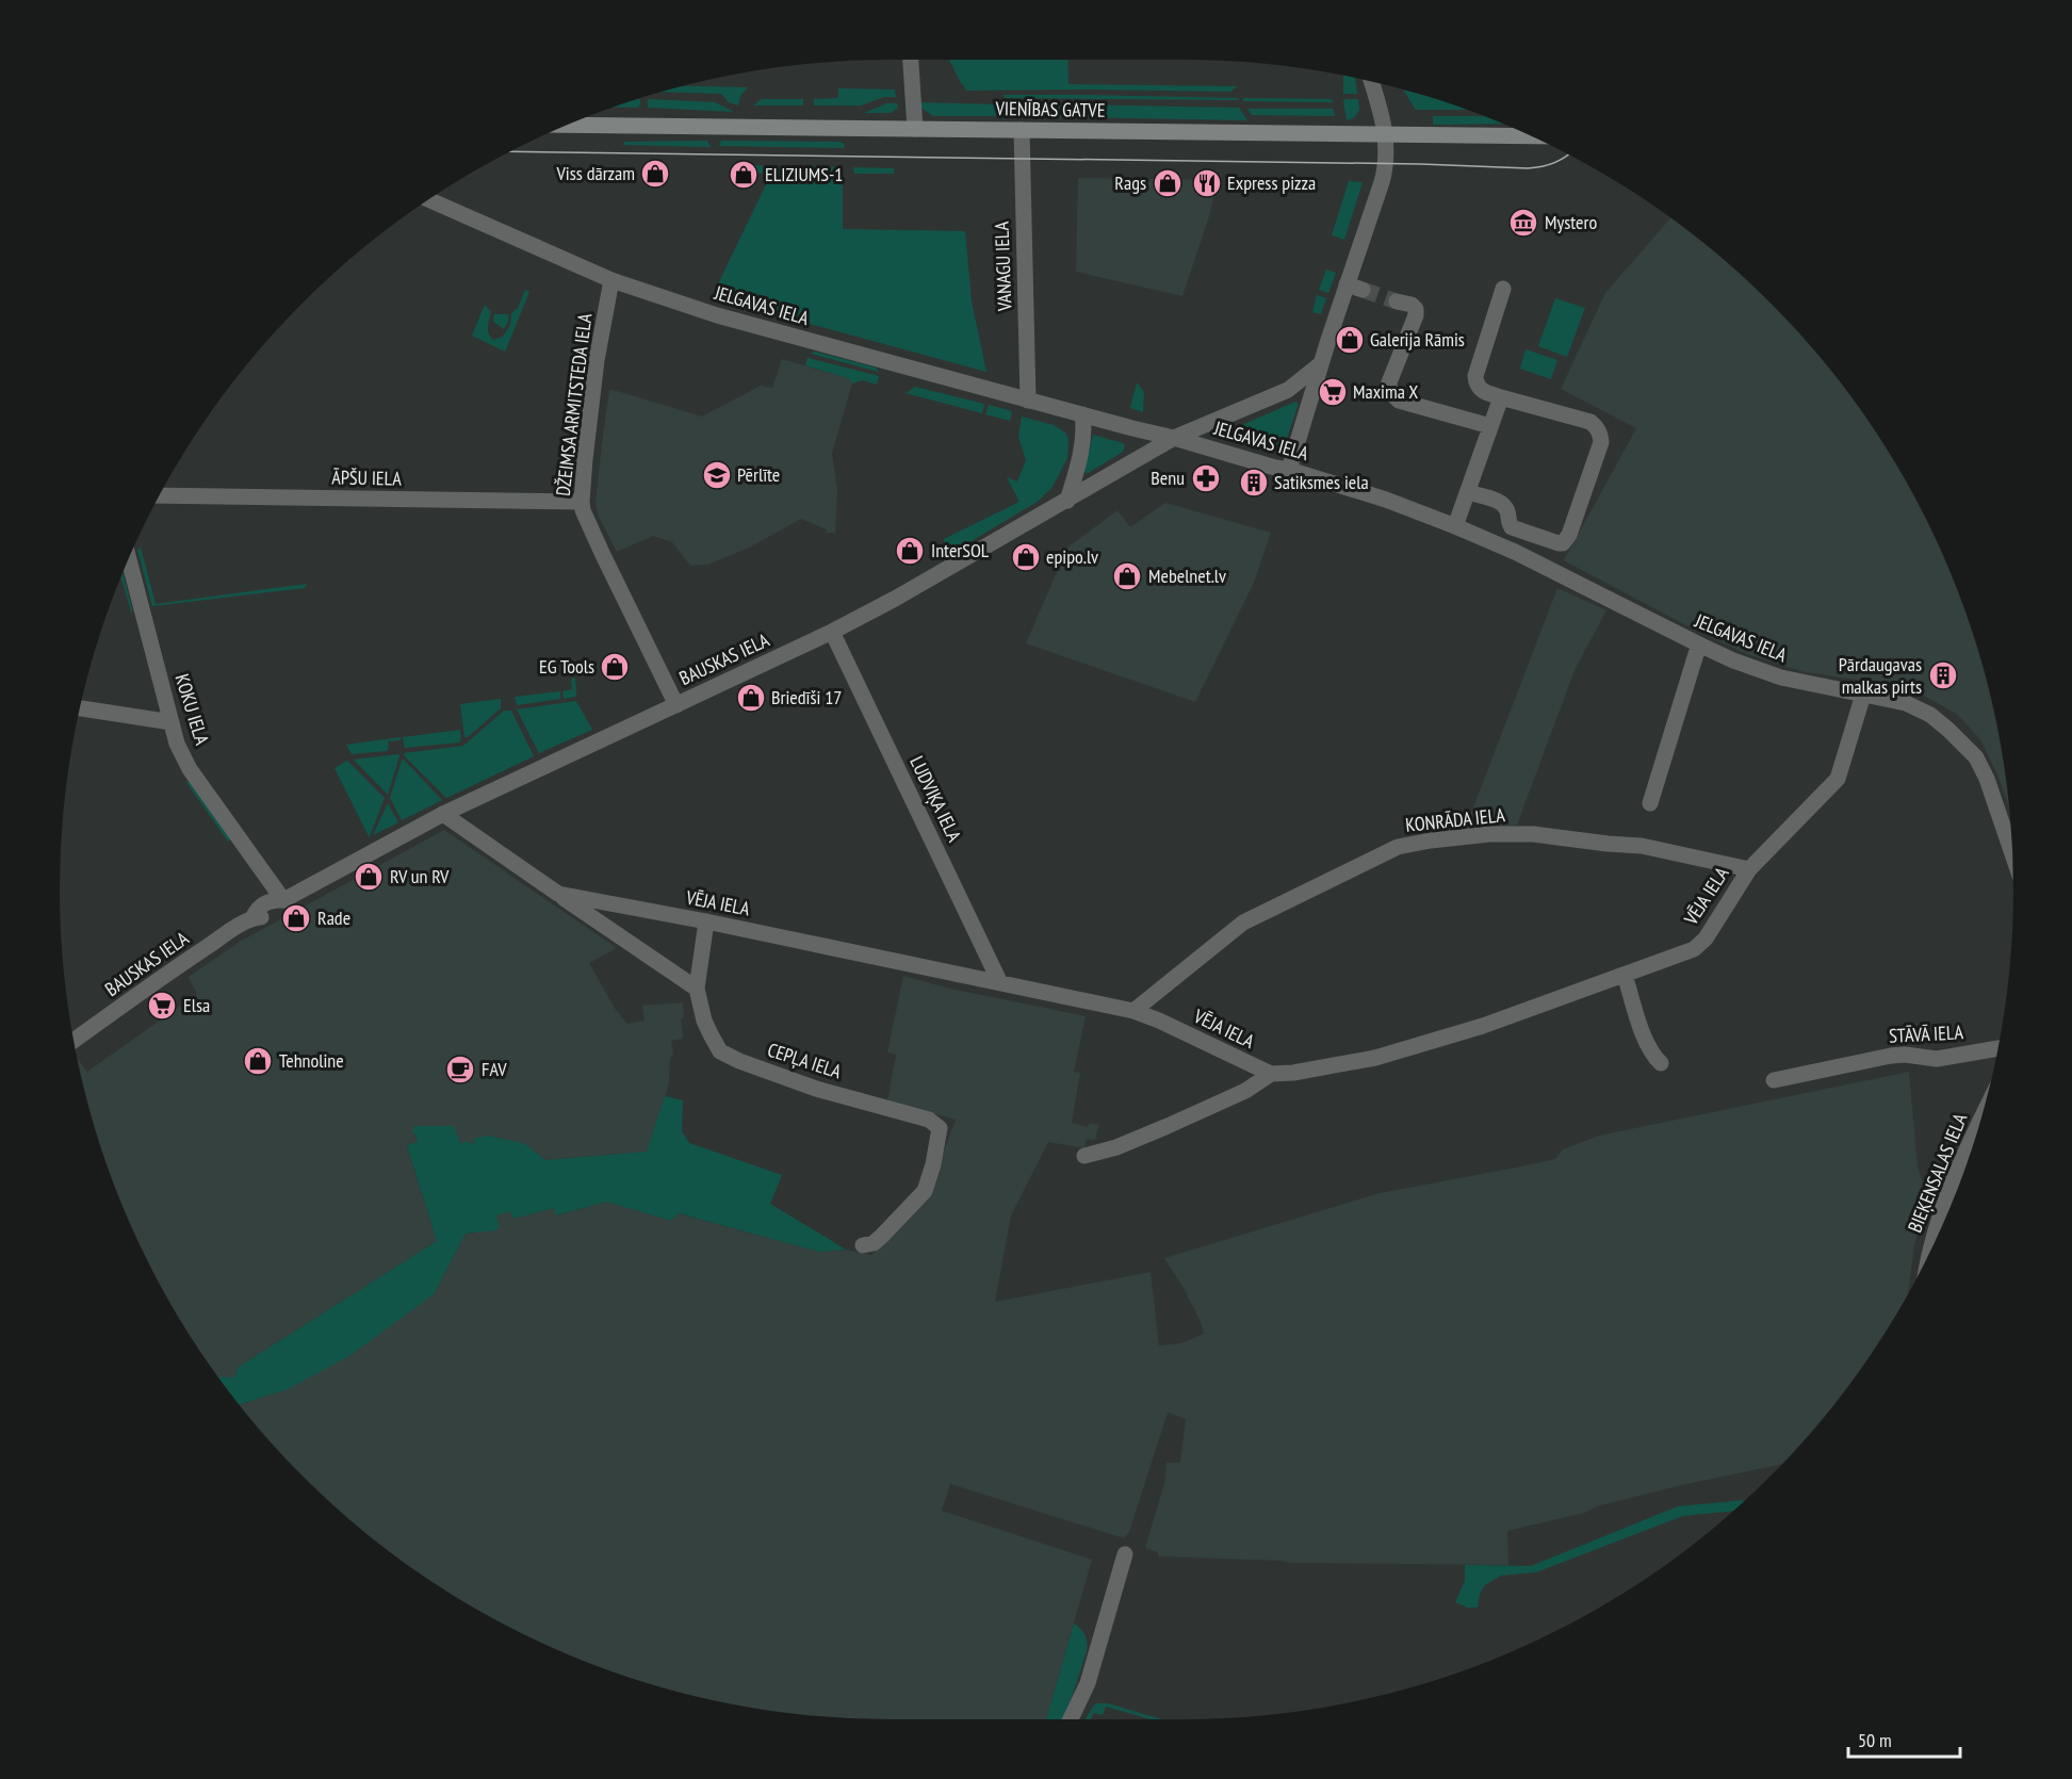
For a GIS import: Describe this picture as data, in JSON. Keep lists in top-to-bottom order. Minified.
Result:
{"streets":{"main road":["VIENĪBAS GATVE"],"street":["VANAGU IELA","JELGAVAS IELA","DŽEIMSA ARMITSTEDA IELA","ĀPŠU IELA","BAUSKAS IELA","KOKU IELA","LUDVIĶA IELA","KONRĀDA IELA","VĒJA IELA","STĀVĀ IELA","CEPĻA IELA","BIEĶENSALAS IELA"]},"crossings":[["VIENĪBAS GATVE","VANAGU IELA"],["VANAGU IELA","JELGAVAS IELA"],["JELGAVAS IELA","DŽEIMSA ARMITSTEDA IELA"],["JELGAVAS IELA","BAUSKAS IELA"],["JELGAVAS IELA","VĒJA IELA"],["DŽEIMSA ARMITSTEDA IELA","ĀPŠU IELA"],["DŽEIMSA ARMITSTEDA IELA","BAUSKAS IELA"],["BAUSKAS IELA","KOKU IELA"],["BAUSKAS IELA","LUDVIĶA IELA"],["BAUSKAS IELA","VĒJA IELA"],["LUDVIĶA IELA","VĒJA IELA"],["KONRĀDA IELA","VĒJA IELA"],["VĒJA IELA","CEPĻA IELA"]],"places":{"shop":["Viss dārzam","ELIZIUMS-1","Rags","Galerija Rāmis","InterSOL","epipo.lv","Mebelnet.lv","EG Tools","Briedīši 17","RV un RV","Rade","Tehnoline"],"restaurant":["Express pizza"],"museum":["Mystero"],"supermarket":["Maxima X","Elsa"],"school or university":["Pērlīte"],"pharmacy":["Benu"],"building":["Satiksmes iela","Pārdaugavas malkas pirts"],"cafe":["FAV"]},"scale_bar":"50 m"}
